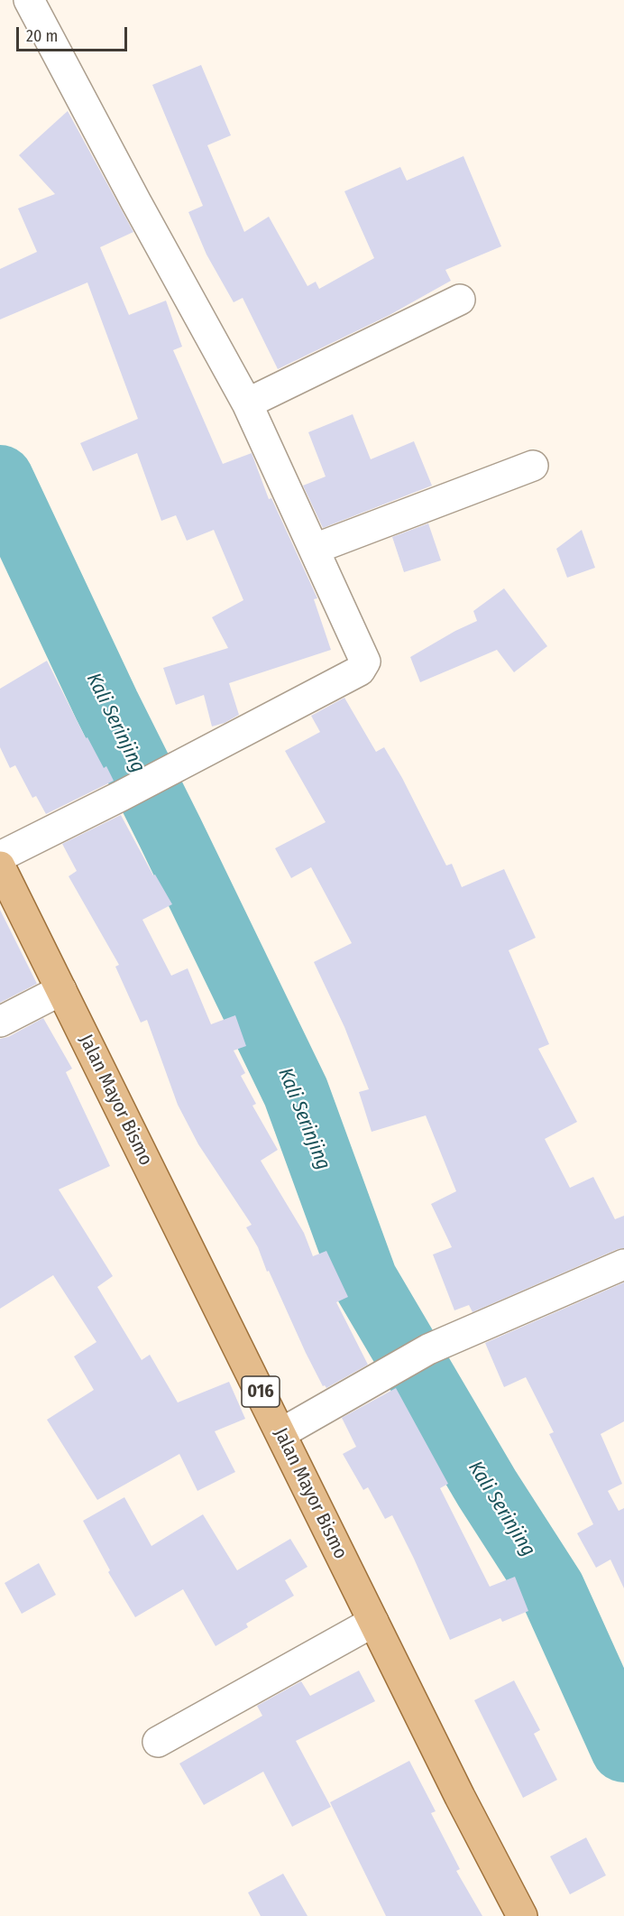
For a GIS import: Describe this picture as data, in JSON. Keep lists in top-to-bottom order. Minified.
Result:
{"streets":{"main road":["Jalan Mayor Bismo","016"]},"water":["Kali Serinjing"],"scale_bar":"20 m"}
